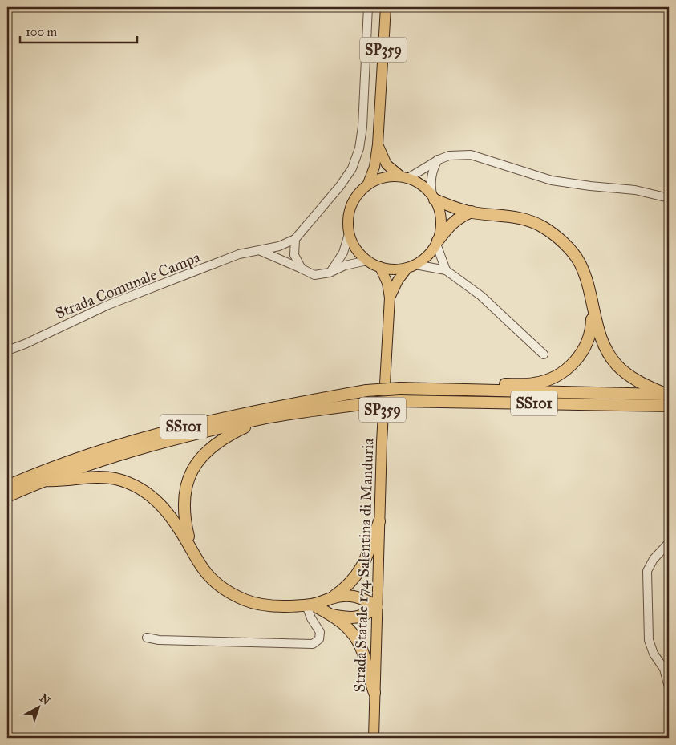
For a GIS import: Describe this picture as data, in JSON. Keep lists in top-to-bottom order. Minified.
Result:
{"streets":{"highway":["SS101"],"main road":["SP359","Strada Statale 174 Salentina di Manduria"],"street":["Strada Comunale Campa"]},"crossings":[["SP359","Strada Statale 174 Salentina di Manduria"]],"scale_bar":"100 m","north":"top right"}
